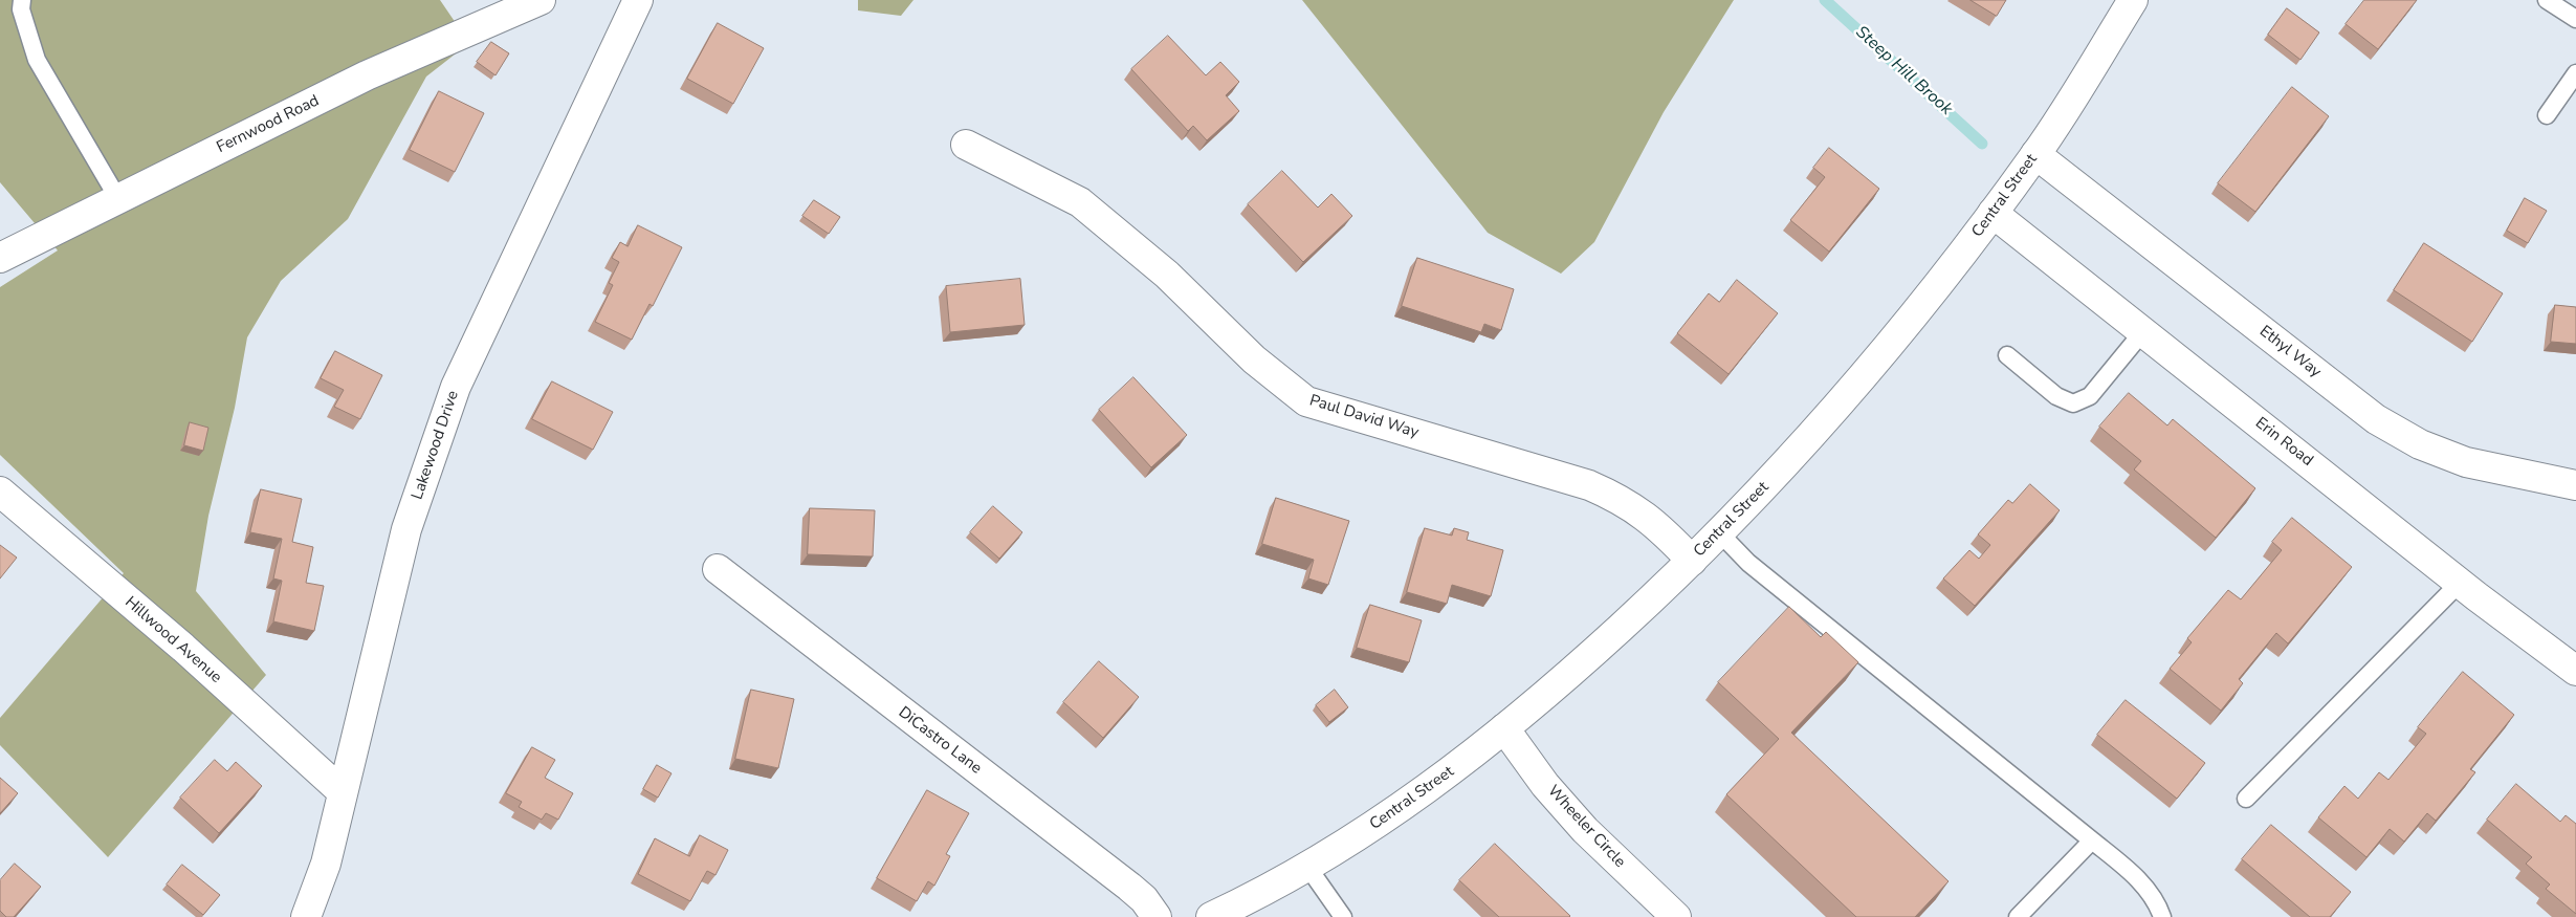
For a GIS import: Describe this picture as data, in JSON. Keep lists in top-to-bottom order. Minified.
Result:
{"streets":{"street":["Fernwood Road","Central Street","Ethyl Way","Paul David Way","Erin Road","Lakewood Drive","Hillwood Avenue","DiCastro Lane","Wheeler Circle"]},"crossings":[["Central Street","Ethyl Way"],["Central Street","Paul David Way"],["Central Street","Erin Road"],["Central Street","Wheeler Circle"],["Lakewood Drive","Hillwood Avenue"]],"water":["Steep Hill Brook"]}
